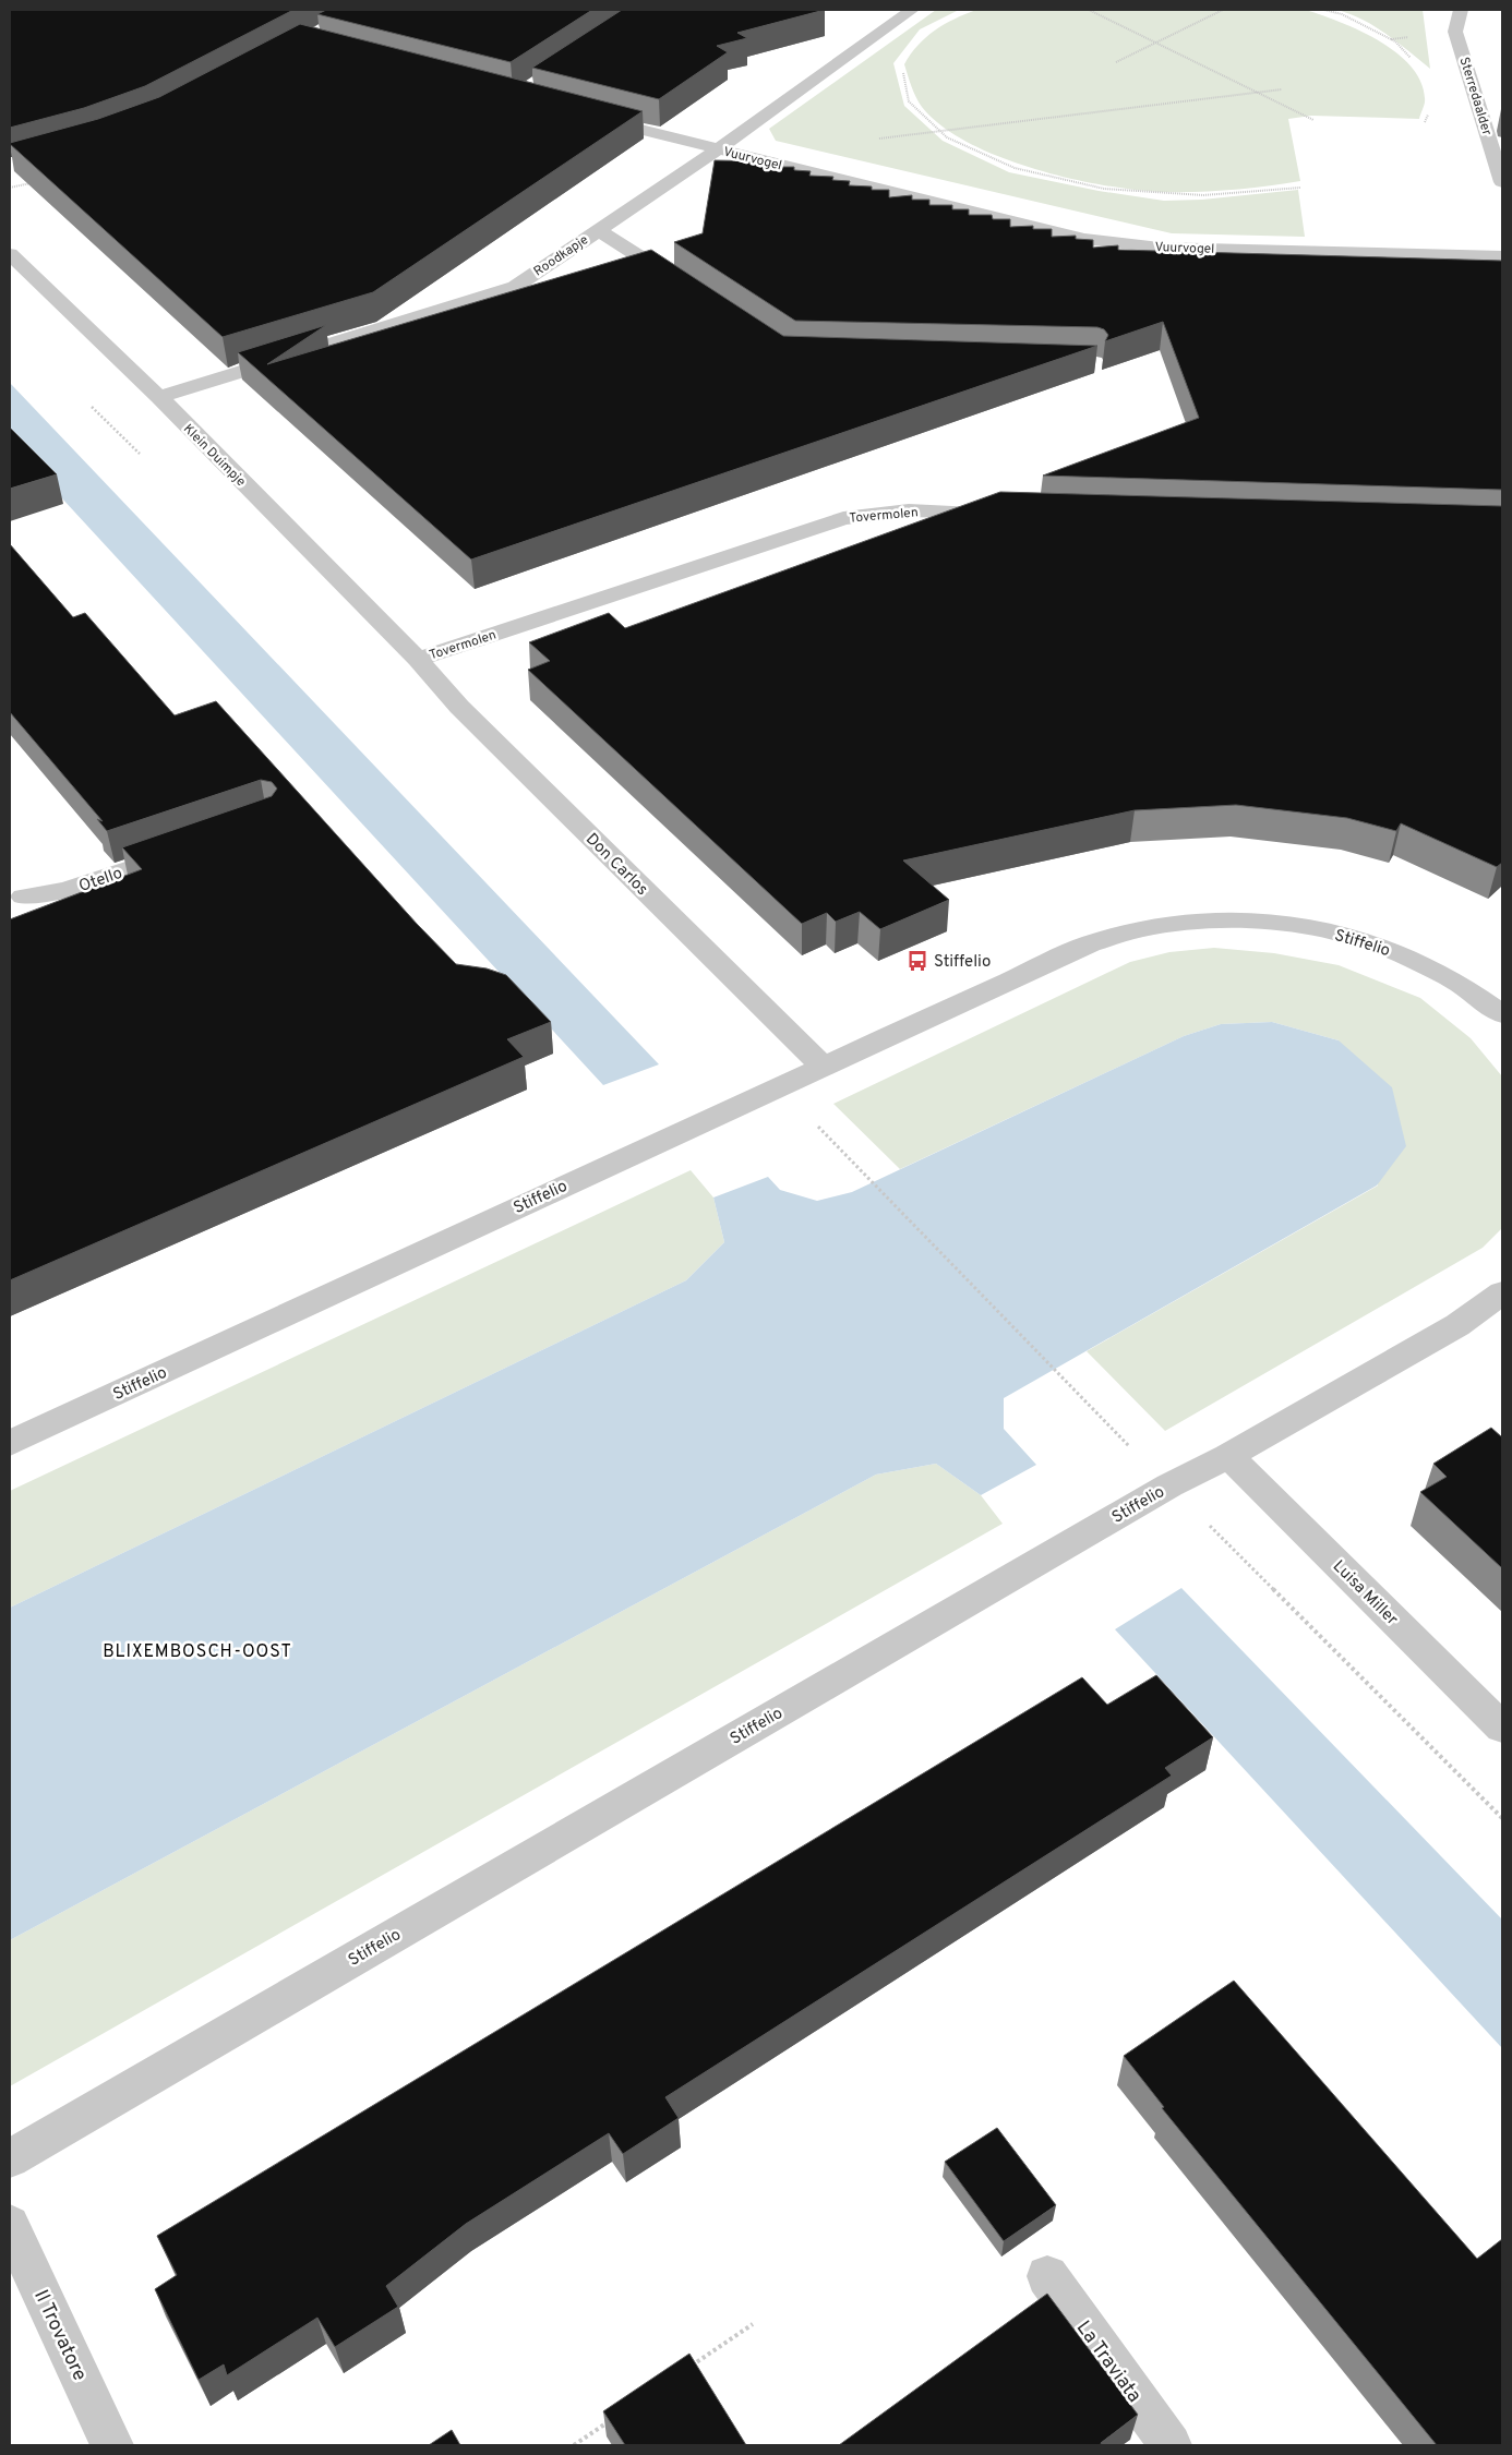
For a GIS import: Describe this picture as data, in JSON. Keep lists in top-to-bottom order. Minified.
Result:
{"streets":{"street":["Sterredaalder","Vuurvogel","Roodkapje","Klein Duimpje","Tovermolen","Don Carlos","Otello","Stiffelio","Luisa Miller","Il Trovatore","La Traviata"]},"crossings":[["Vuurvogel","Roodkapje"],["Roodkapje","Klein Duimpje"],["Klein Duimpje","Tovermolen"],["Klein Duimpje","Don Carlos"],["Tovermolen","Don Carlos"],["Don Carlos","Stiffelio"],["Stiffelio","Luisa Miller"]],"districts":["BLIXEMBOSCH-OOST"],"places":{"bus stop":["Stiffelio"]}}
